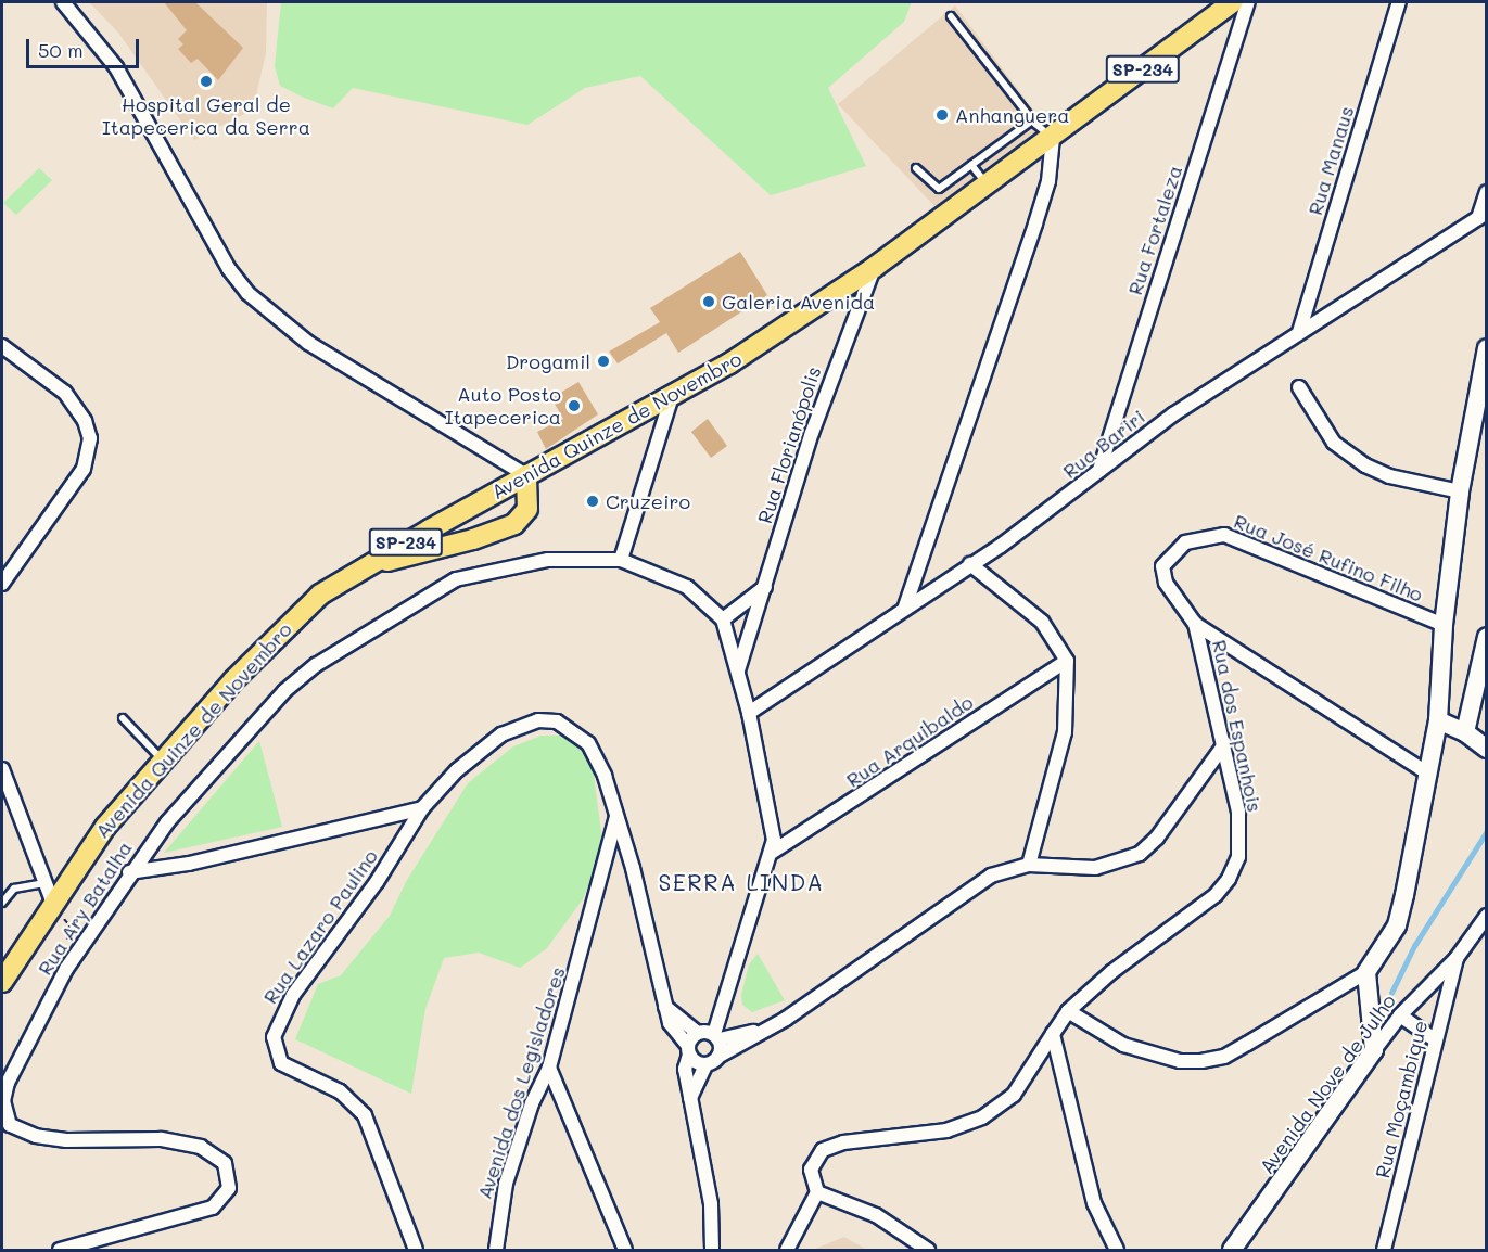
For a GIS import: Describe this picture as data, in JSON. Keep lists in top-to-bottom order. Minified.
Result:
{"streets":{"main road":["SP-234","Avenida Quinze de Novembro","Avenida Nove de Julho"],"street":["Rua Manaus","Rua Fortaleza","Rua Bariri","Rua Florianópolis","Rua José Rufino Filho","Rua dos Espanhois","Rua Arquibaldo","Rua Ary Batalha","Rua Lazaro Paulino","Avenida dos Legisladores","Rua Moçambique"]},"crossings":[["SP-234","Avenida Quinze de Novembro"],["Rua Manaus","Rua Bariri"],["Rua Fortaleza","Rua Bariri"],["Avenida Quinze de Novembro","Rua Florianópolis"],["Rua José Rufino Filho","Rua dos Espanhois"],["Rua Lazaro Paulino","Avenida dos Legisladores"],["Avenida Nove de Julho","Rua Moçambique"]],"districts":["SERRA LINDA"],"places":["Hospital Geral de Itapecerica da Serra","Anhanguera","Galeria Avenida","Drogamil","Auto Posto Itapecerica","Cruzeiro"],"scale_bar":"50 m"}
